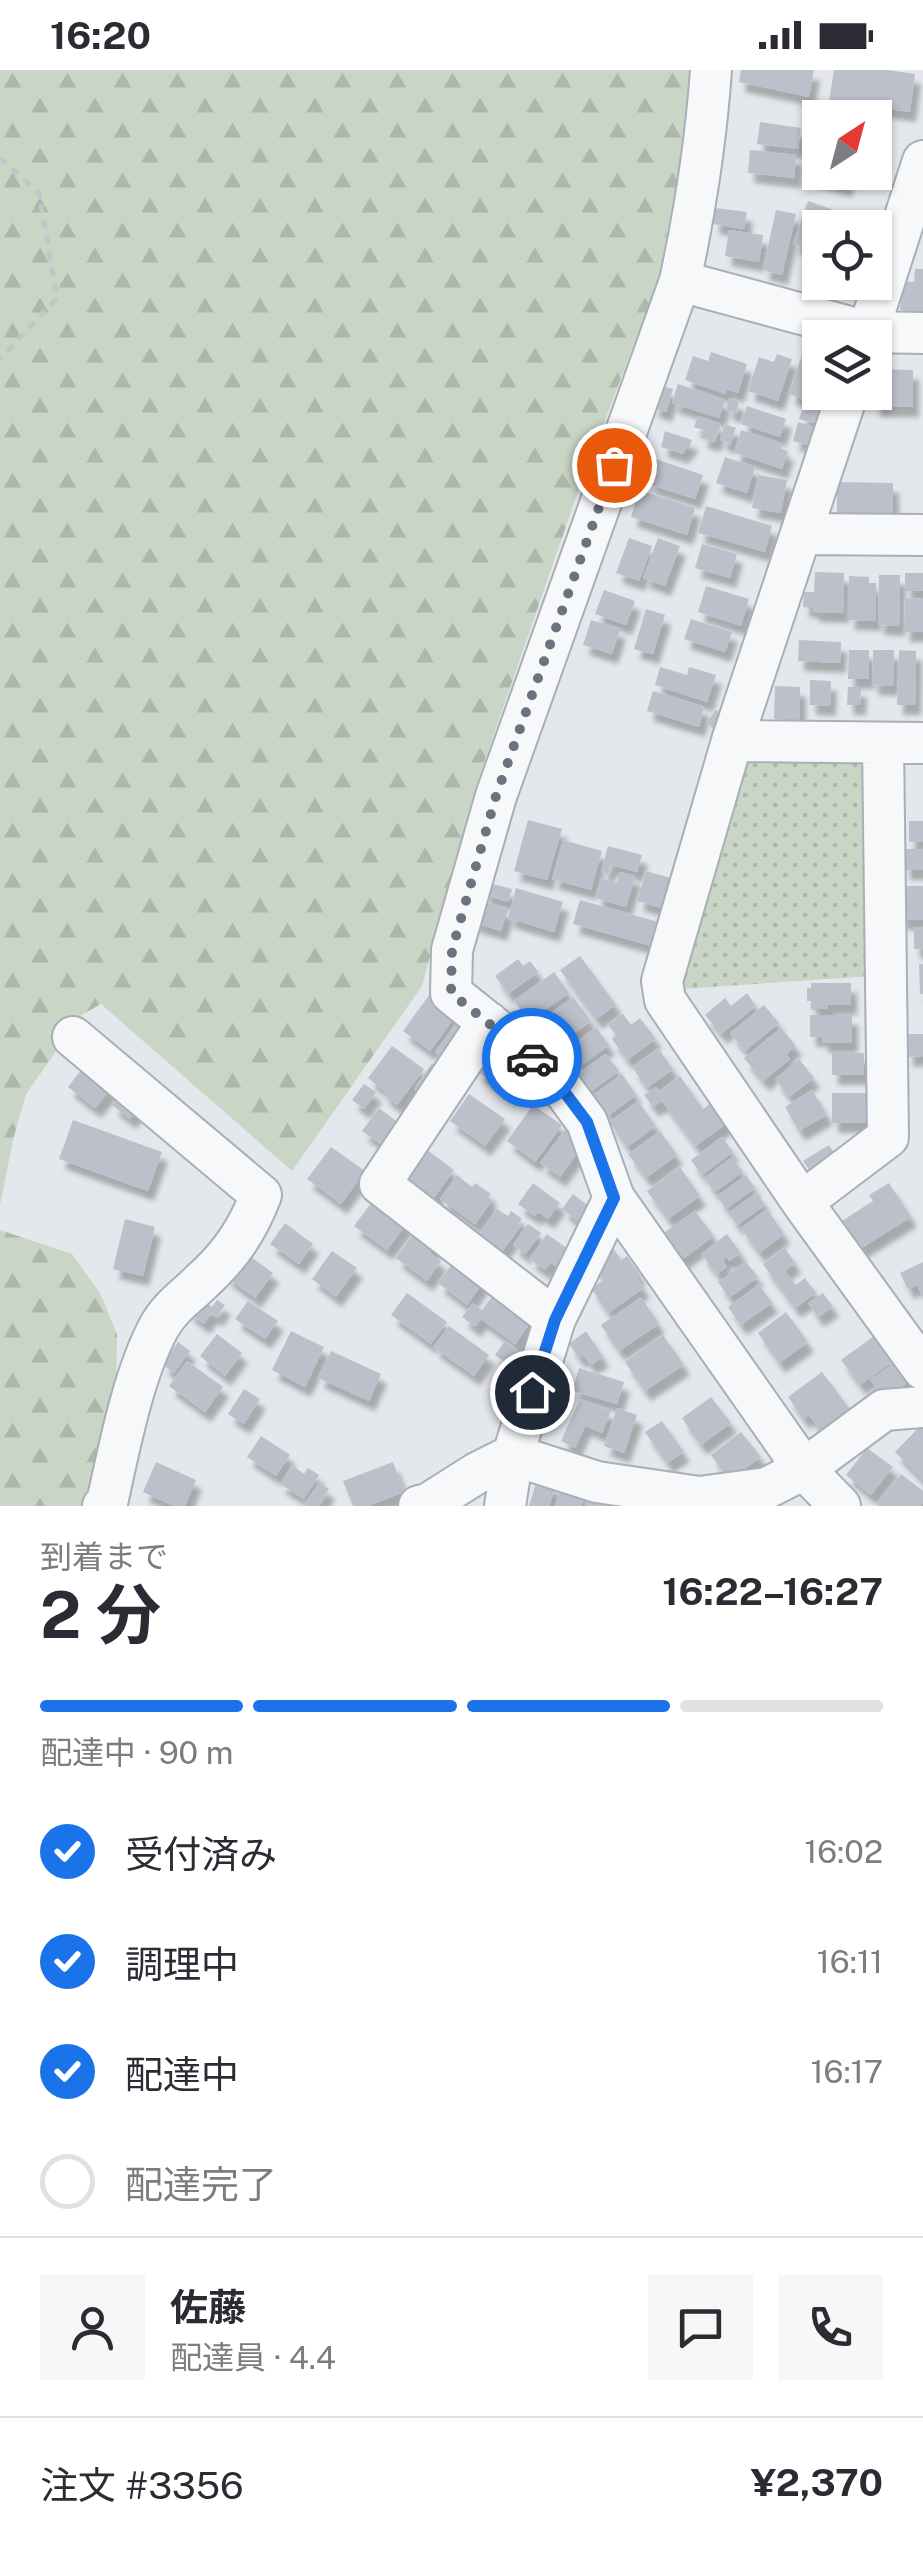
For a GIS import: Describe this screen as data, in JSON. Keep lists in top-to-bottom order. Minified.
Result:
{"north":"top right","page":{"status":"16:20","heading":["2 分","到着まで","16:22–16:27"],"panel":["佐藤","配達員 · 4.4","注文 #3356","¥2,370"],"bar":"配達中 · 90 m","list":[["受付済み","16:02"],["調理中","16:11"],["配達中","16:17"],"配達完了"]}}
